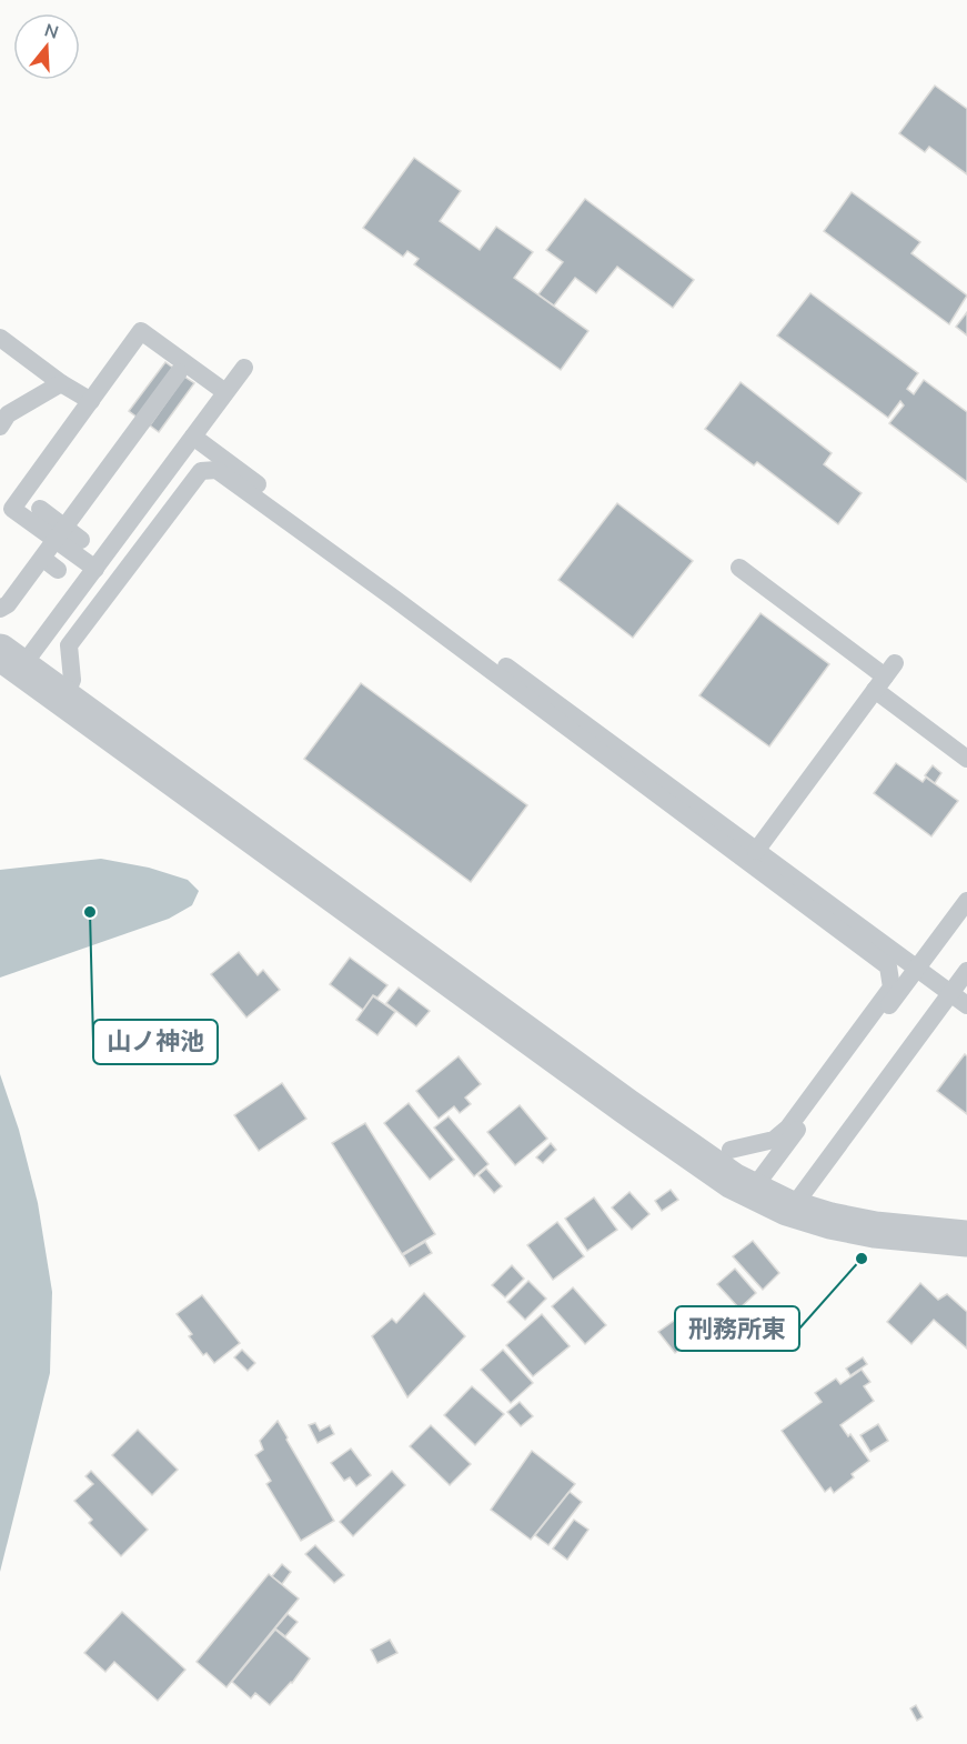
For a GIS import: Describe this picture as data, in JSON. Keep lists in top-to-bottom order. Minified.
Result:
{"places":["山ノ神池","刑務所東"],"north":"top"}
